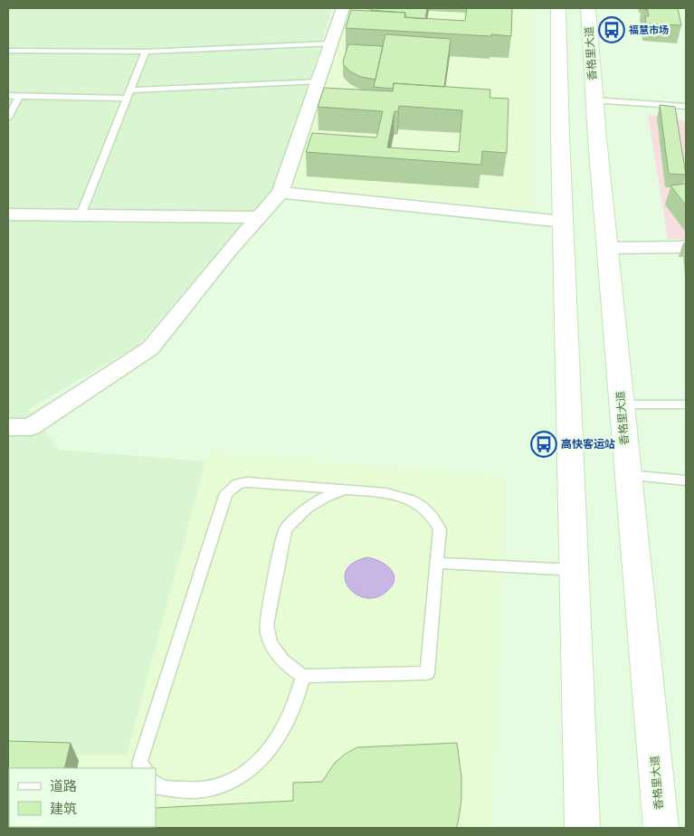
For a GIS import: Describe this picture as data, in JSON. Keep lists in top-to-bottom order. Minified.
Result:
{"streets":{"main road":["香格里大道"]},"places":{"bus stop":["福慧市场","高快客运站"]},"legend":["道路","建筑"]}
